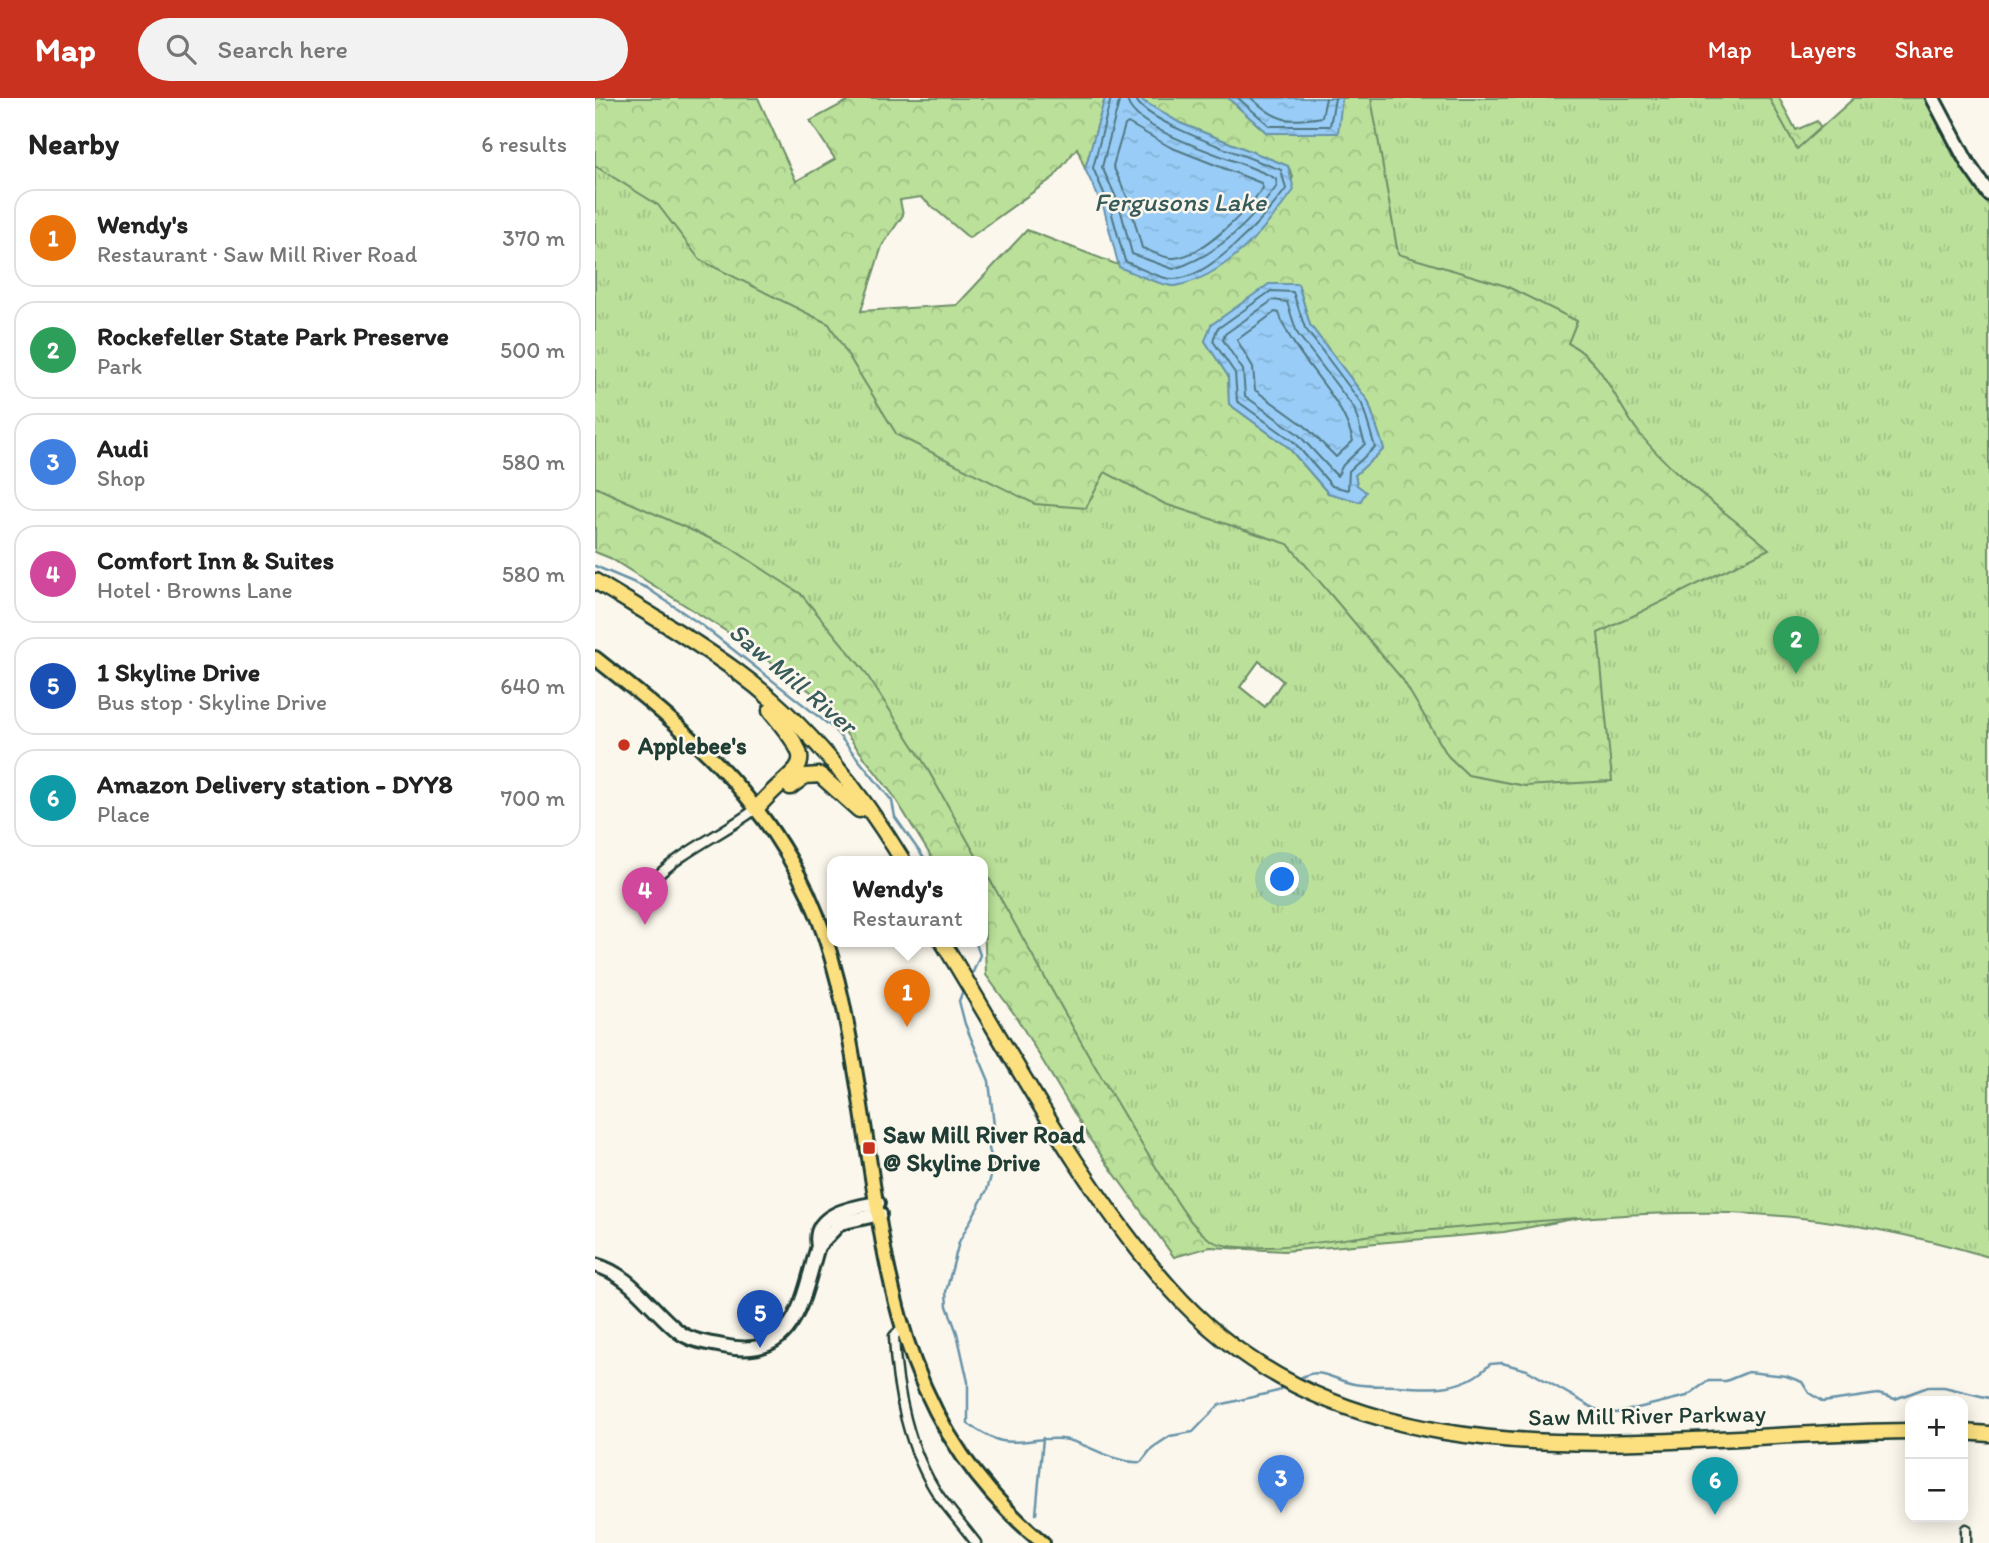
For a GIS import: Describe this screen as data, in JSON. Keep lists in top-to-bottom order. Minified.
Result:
{"streets":{"highway":["Saw Mill River Parkway"]},"water":["Fergusons Lake","Saw Mill River"],"places":{"other":["Applebee's"],"transit":["Saw Mill River Road @ Skyline Drive"]},"page":{"header":"Map","search":"Search here","nav":["Map","Layers","Share"],"heading":["Nearby","6 results"],"list":[{"mark":"1","name":"Wendy's","note":"Restaurant · Saw Mill River Road","value":"370 m"},{"mark":"2","name":"Rockefeller State Park Preserve","note":"Park","value":"500 m"},{"mark":"3","name":"Audi","note":"Shop","value":"580 m"},{"mark":"4","name":"Comfort Inn & Suites","note":"Hotel · Browns Lane","value":"580 m"},{"mark":"5","name":"1 Skyline Drive","note":"Bus stop · Skyline Drive","value":"640 m"},{"mark":"6","name":"Amazon Delivery station - DYY8","note":"Place","value":"700 m"}],"pins":["2","4","1","5","3","6"],"popup":["Wendy's","Restaurant"],"map_buttons":["+","−"]}}
